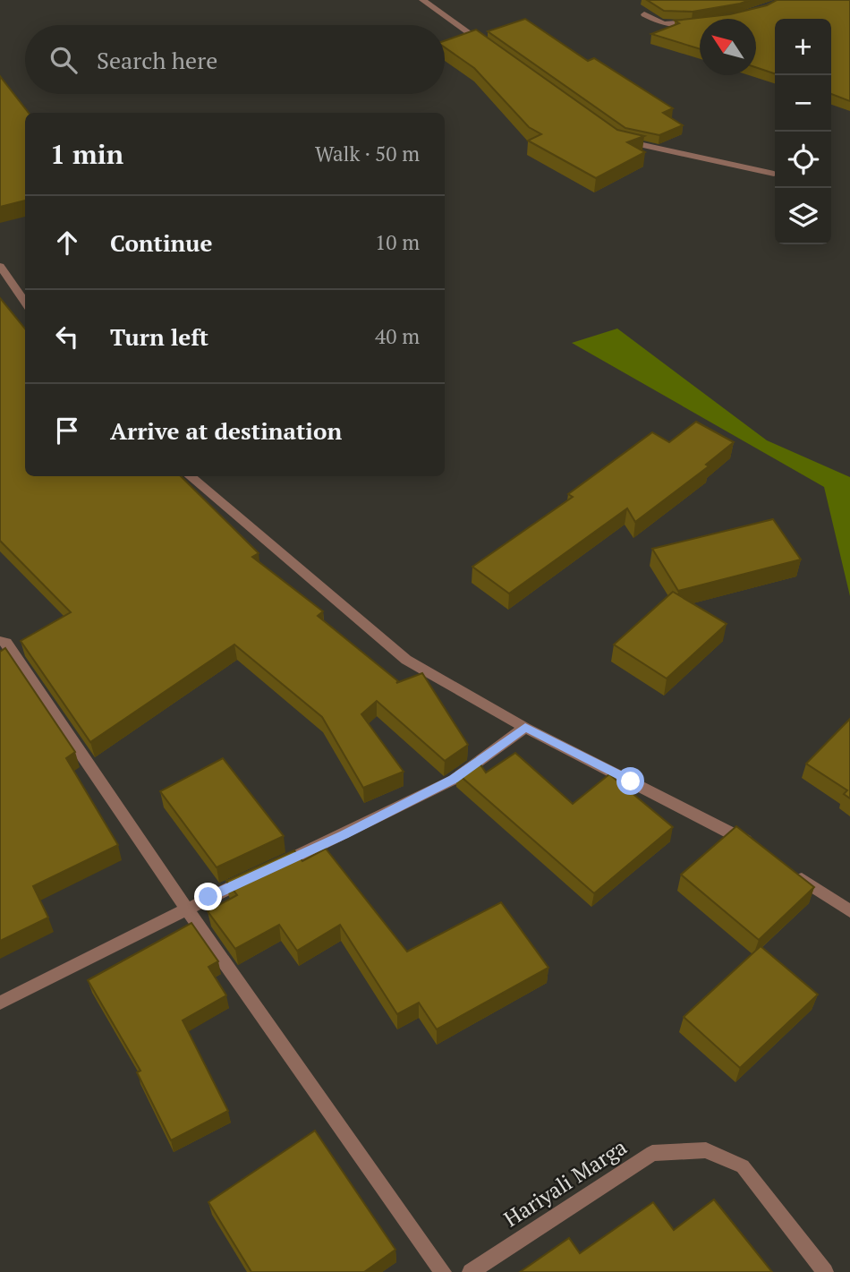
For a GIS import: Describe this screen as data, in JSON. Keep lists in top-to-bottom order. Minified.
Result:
{"streets":{"street":["Hariyali Marga"]},"north":"top left","page":{"map_buttons":["+","−"],"search":"Search here","heading":["1 min","Walk · 50 m"],"list":[["Continue","10 m"],["Turn left","40 m"],"Arrive at destination"]}}
